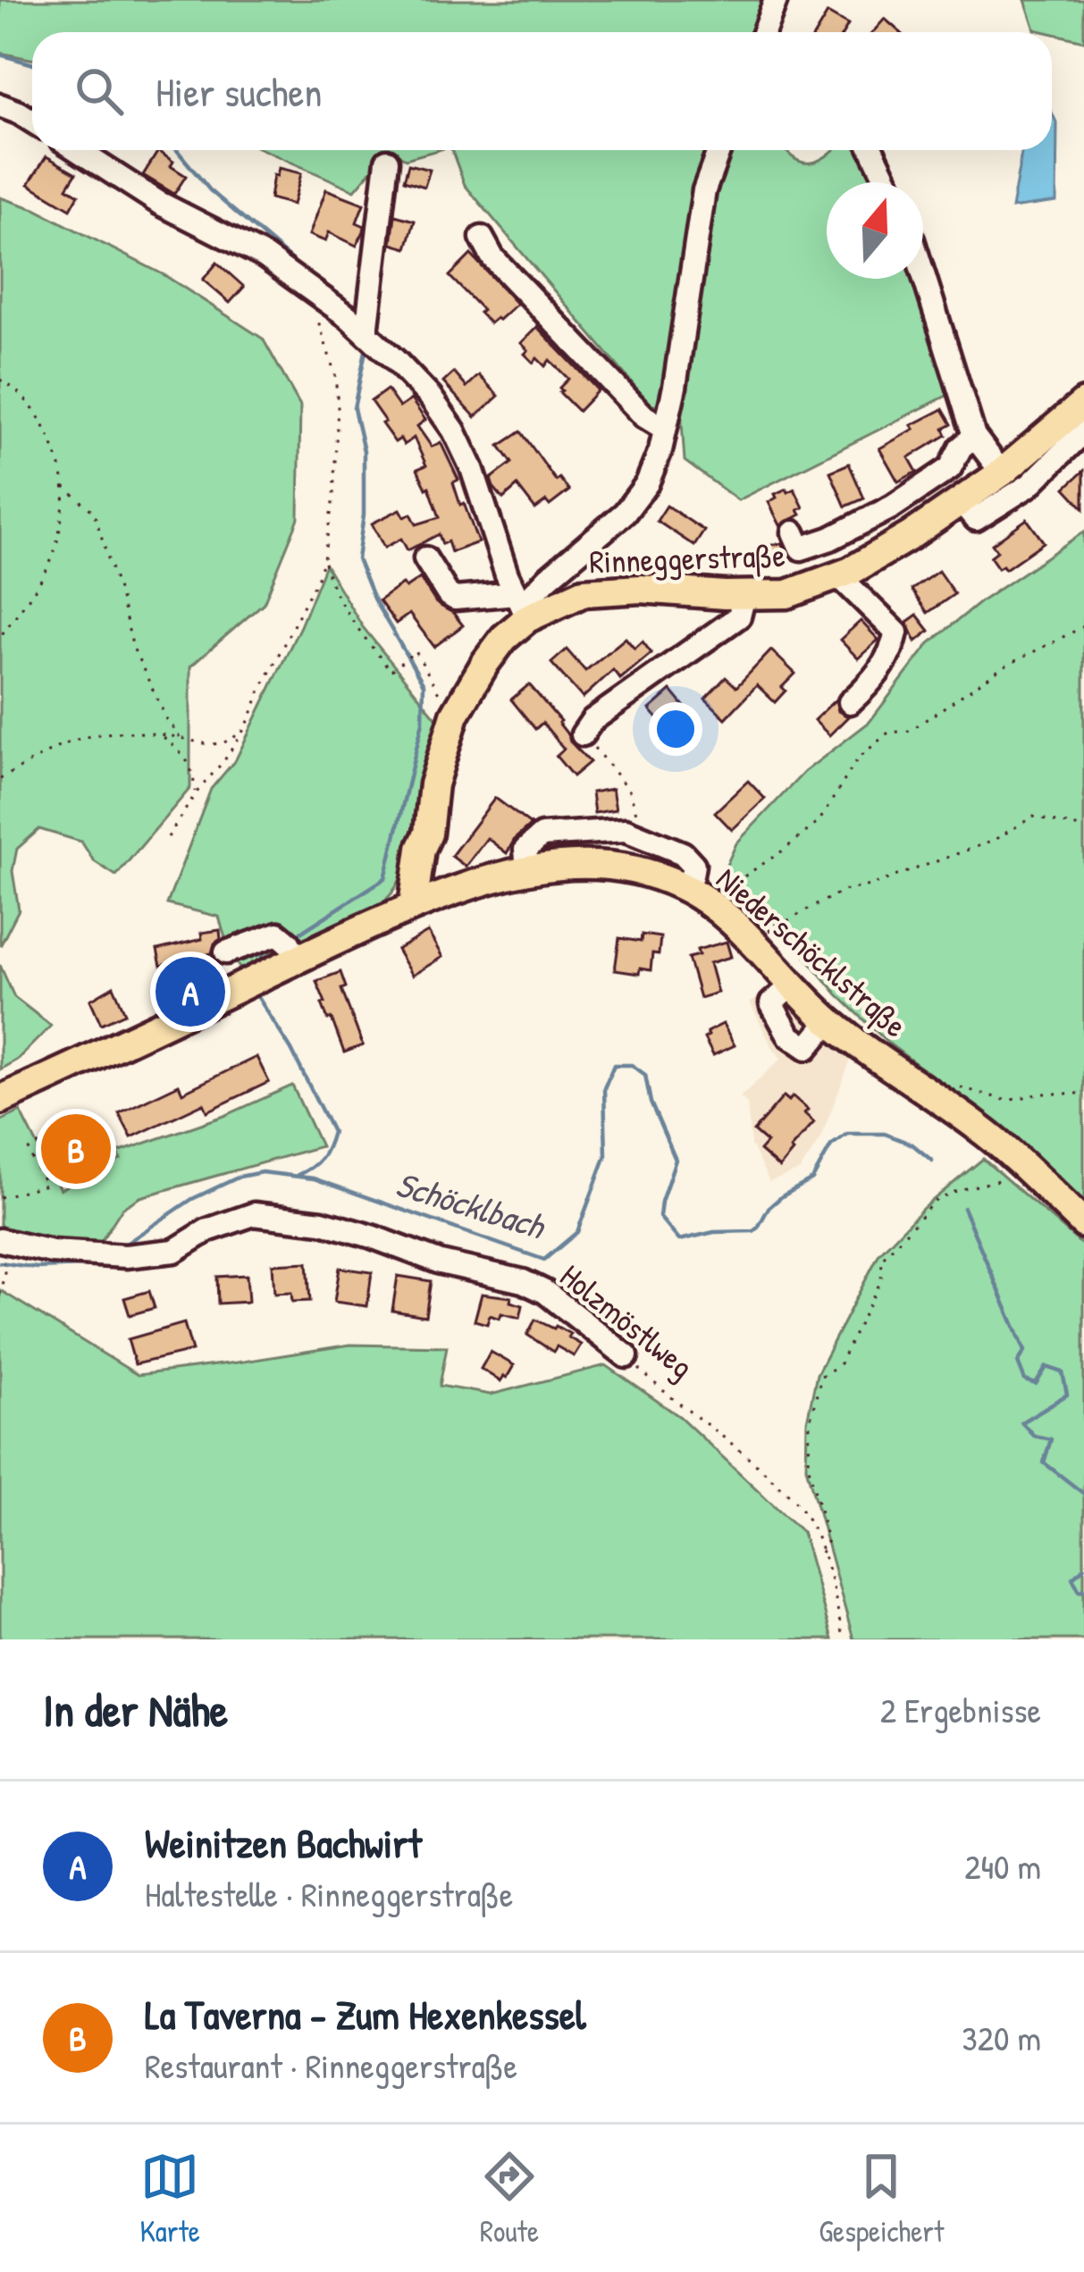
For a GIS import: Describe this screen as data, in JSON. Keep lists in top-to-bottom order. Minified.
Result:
{"streets":{"main road":["Rinneggerstraße","Niederschöcklstraße"],"street":["Holzmöstlweg"]},"crossings":[["Rinneggerstraße","Niederschöcklstraße"]],"water":["Schöcklbach"],"north":"top","page":{"search":"Hier suchen","pins":["A","B"],"heading":["In der Nähe","2 Ergebnisse"],"list":[{"mark":"A","name":"Weinitzen Bachwirt","note":"Haltestelle · Rinneggerstraße","value":"240 m"},{"mark":"B","name":"La Taverna - Zum Hexenkessel","note":"Restaurant · Rinneggerstraße","value":"320 m"}],"nav":["Karte","Route","Gespeichert"]}}
